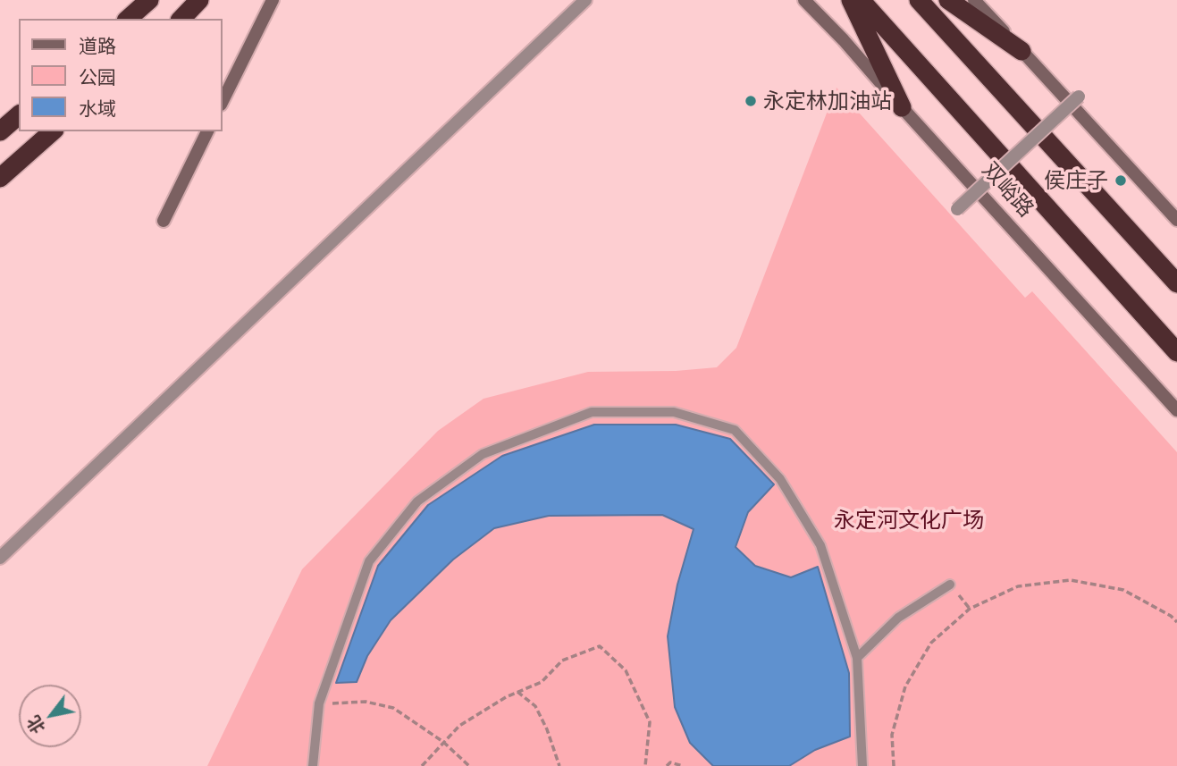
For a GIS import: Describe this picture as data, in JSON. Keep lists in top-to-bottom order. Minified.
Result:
{"streets":{"highway":["双峪路"]},"parks":["永定河文化广场"],"places":["永定林加油站","侯庄子"],"legend":["道路","公园","水域"],"north":"bottom left"}
